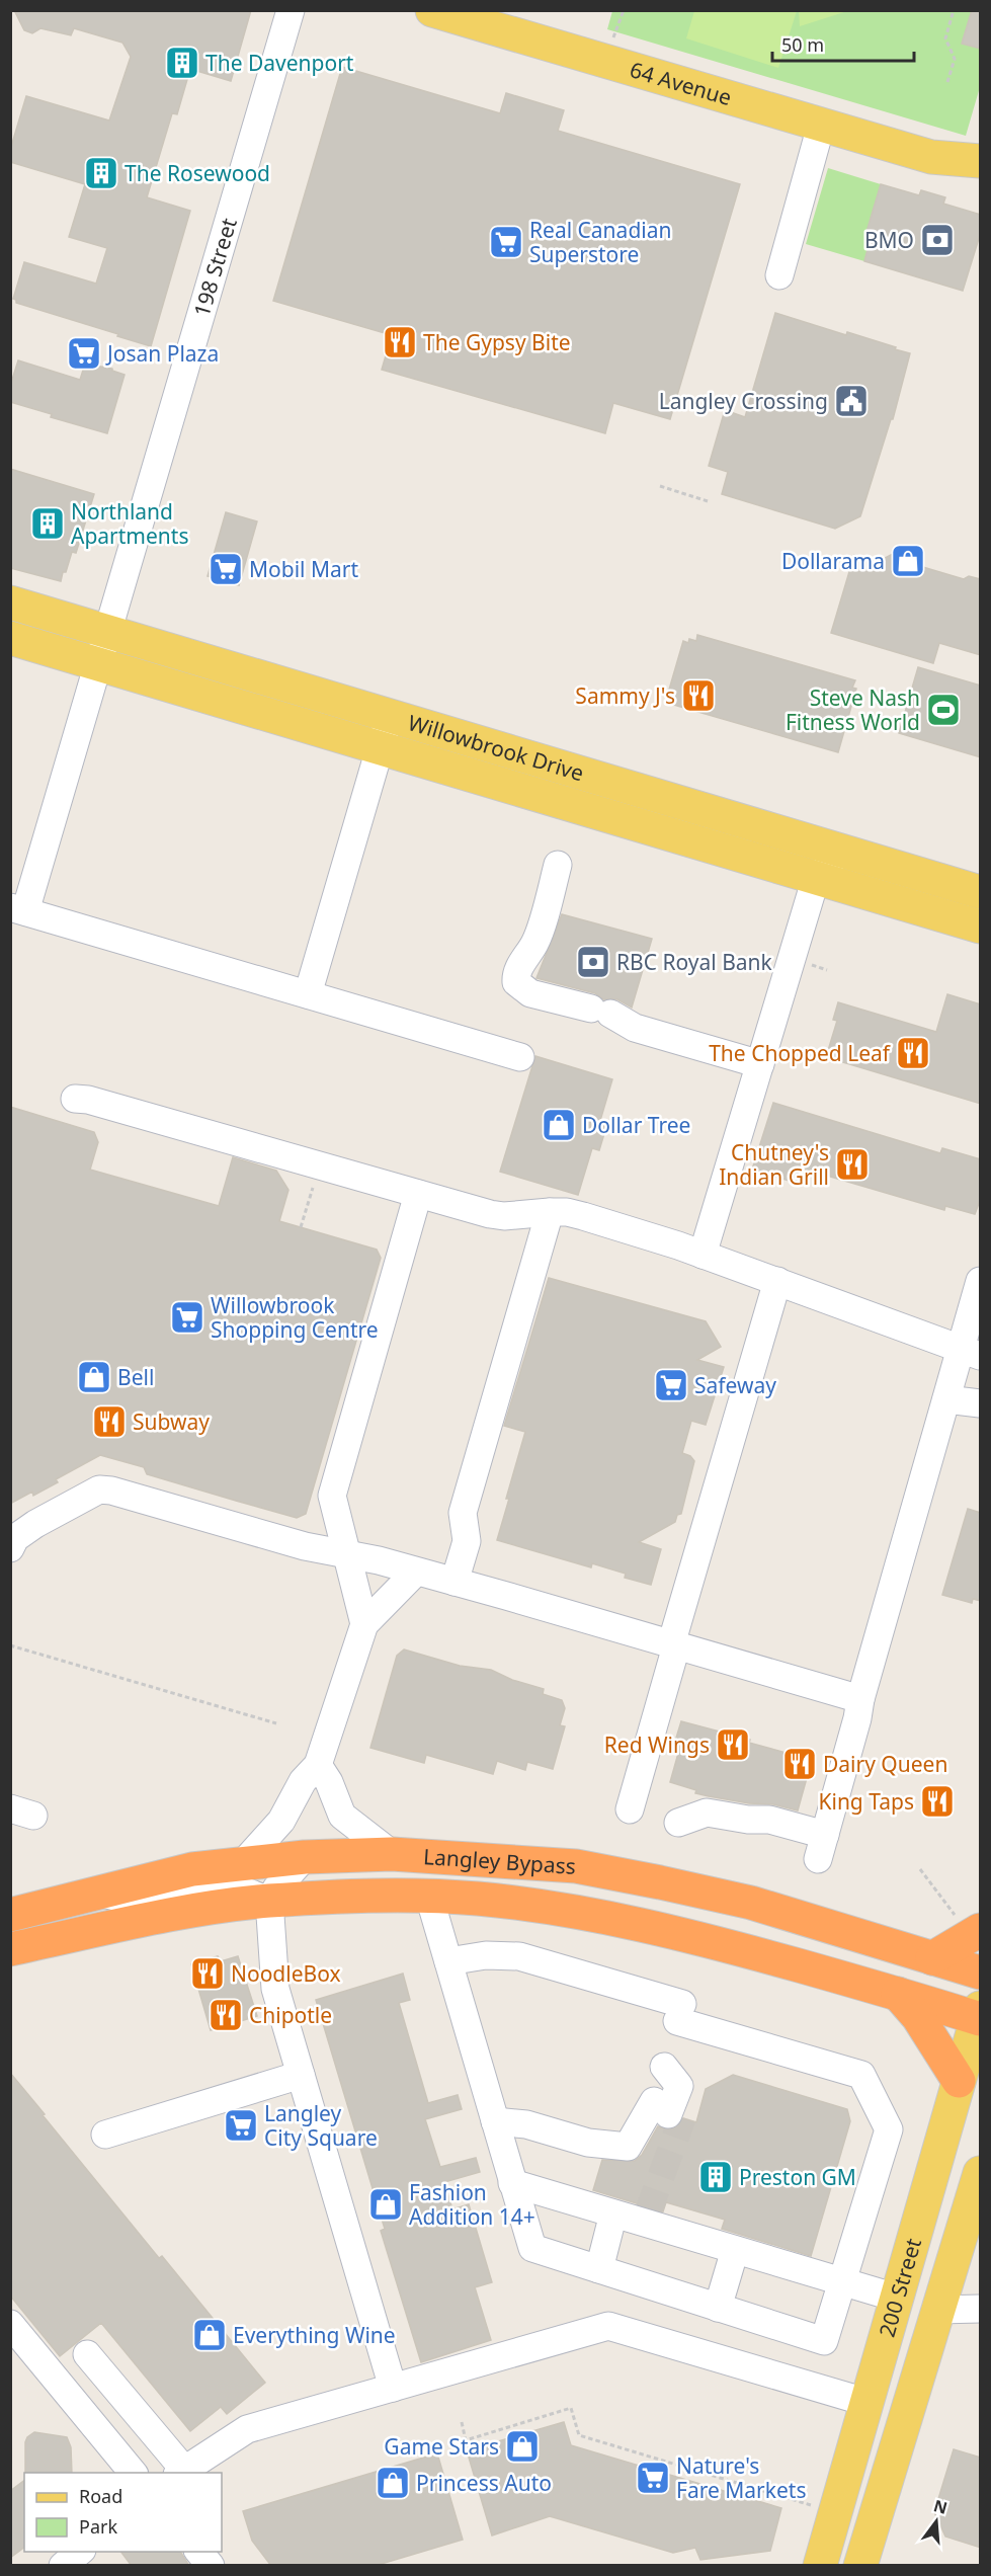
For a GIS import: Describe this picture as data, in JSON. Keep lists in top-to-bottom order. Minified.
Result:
{"streets":{"highway":["Langley Bypass"],"main road":["64 Avenue","Willowbrook Drive","200 Street"],"street":["198 Street"]},"crossings":[["198 Street","Willowbrook Drive"],["Langley Bypass","200 Street"]],"places":{"building":["The Davenport","The Rosewood","Northland Apartments","Preston GM"],"bank":["BMO","RBC Royal Bank"],"supermarket":["Real Canadian Superstore","Josan Plaza","Mobil Mart","Willowbrook Shopping Centre","Safeway","Langley City Square","Nature's Fare Markets"],"restaurant":["The Gypsy Bite","Sammy J's","The Chopped Leaf","Chutney's Indian Grill","Subway","Red Wings","Dairy Queen","King Taps","NoodleBox","Chipotle"],"public building":["Langley Crossing"],"shop":["Dollarama","Dollar Tree","Bell","Fashion Addition 14+","Everything Wine","Game Stars","Princess Auto"],"sports":["Steve Nash Fitness World"]},"legend":["Road","Park"],"scale_bar":"50 m","north":"top"}
